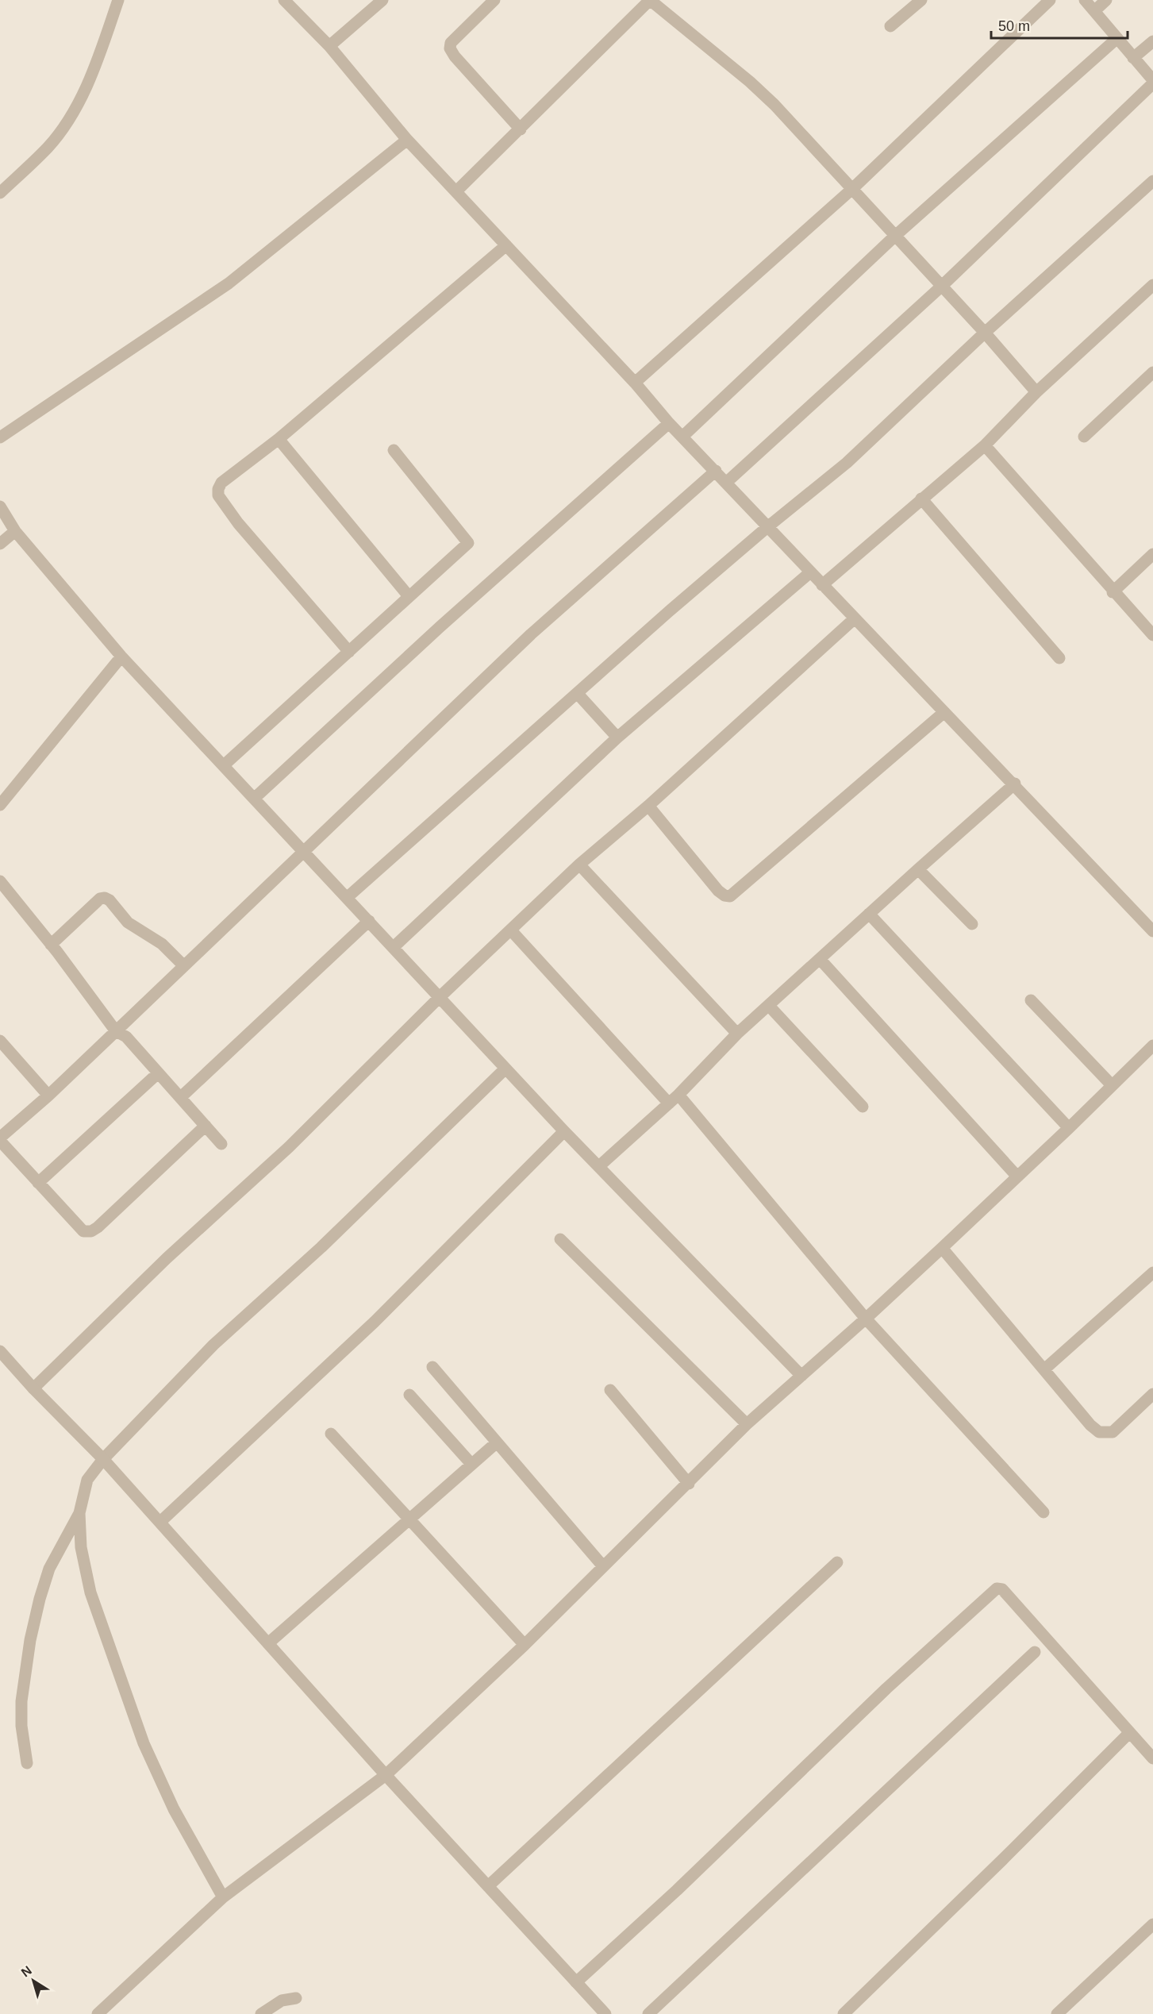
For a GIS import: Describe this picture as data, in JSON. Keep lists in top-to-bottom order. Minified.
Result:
{"scale_bar":"50 m","north":"top left"}
